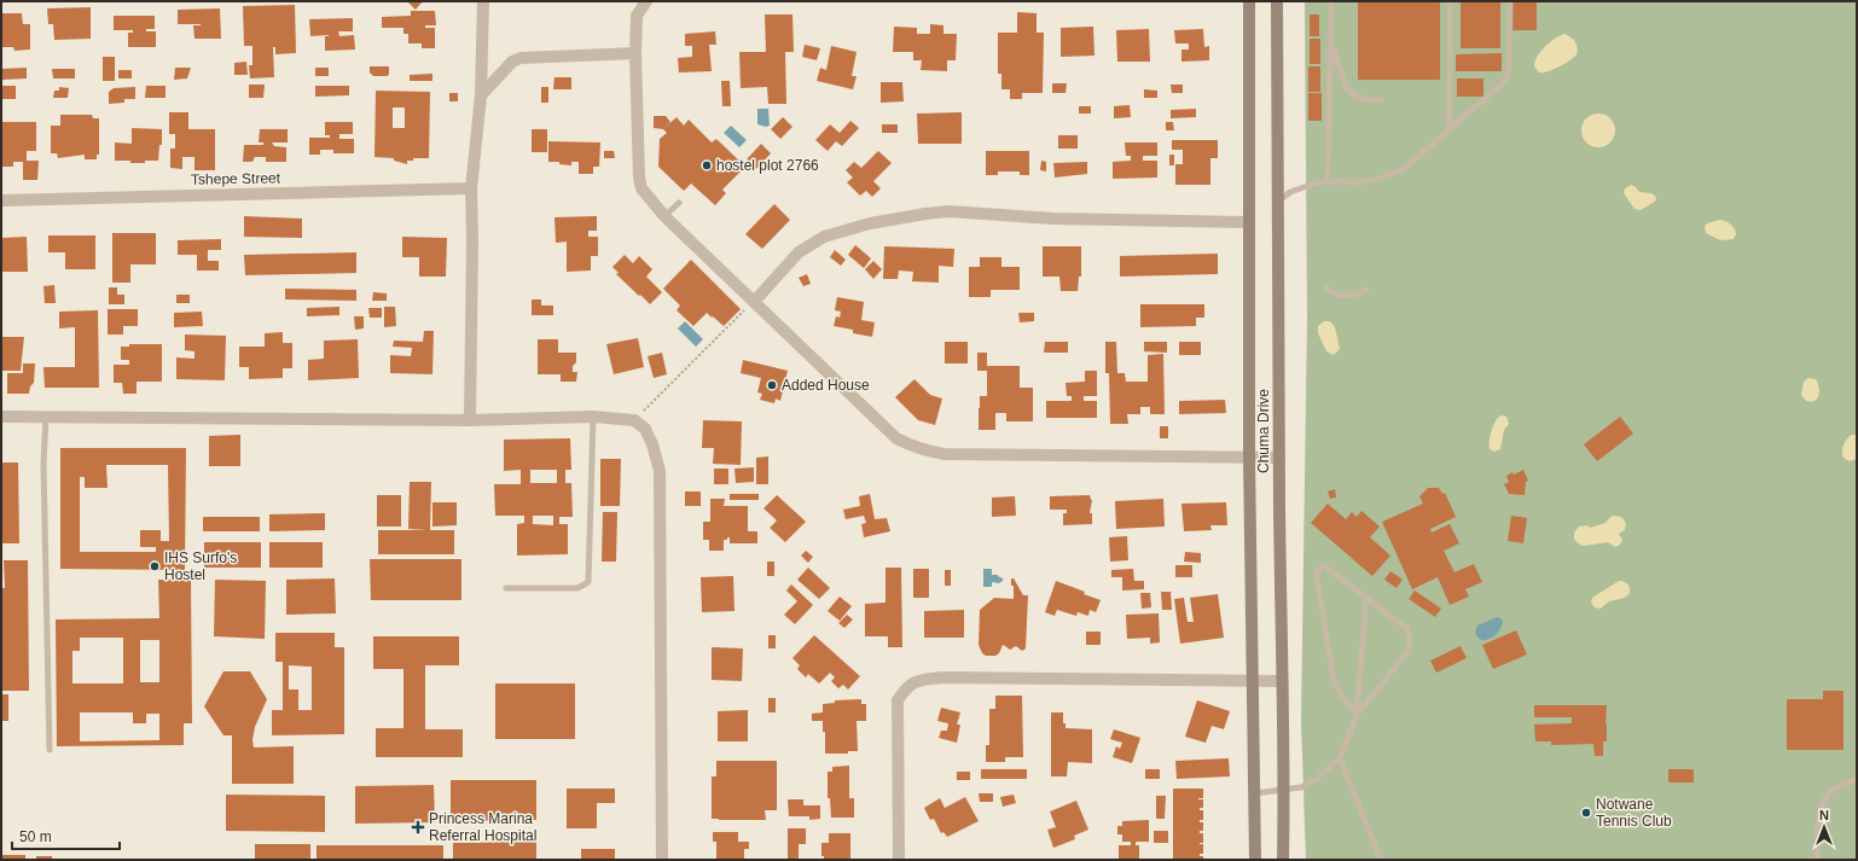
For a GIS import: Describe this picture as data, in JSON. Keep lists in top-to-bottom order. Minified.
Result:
{"streets":{"main road":["Chuma Drive"],"street":["Tshepe Street"]},"places":{"other":["hostel plot 2766","Added House","IHS Surfo's Hostel","Notwane Tennis Club"],"health":["Princess Marina Referral Hospital"]},"scale_bar":"50 m","north":"top"}
